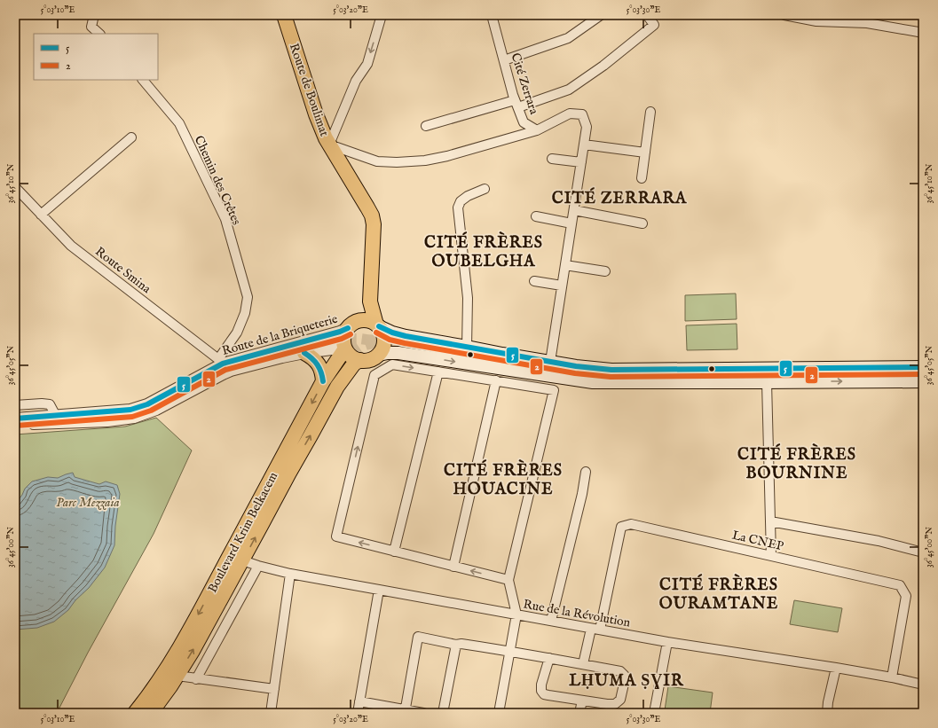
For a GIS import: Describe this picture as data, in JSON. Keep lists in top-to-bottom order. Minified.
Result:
{"streets":{"main road":["Route de Boulimat","Boulevard Krim Belkacem"],"street":["Cité Zerrara","Chemin des Crêtes","Route Smina","Route de la Briqueterie","La CNEP","Rue de la Révolution"]},"crossings":[["Route de Boulimat","Route de la Briqueterie"],["Route de Boulimat","Boulevard Krim Belkacem"],["Chemin des Crêtes","Route Smina"],["Chemin des Crêtes","Route de la Briqueterie"],["Route Smina","Route de la Briqueterie"],["Route de la Briqueterie","Boulevard Krim Belkacem"],["Boulevard Krim Belkacem","Rue de la Révolution"],["La CNEP","Rue de la Révolution"]],"districts":["CITÉ ZERRARA","CITÉ FRÈRES OUBELGHA","CITÉ FRÈRES BOURNINE","CITÉ FRÈRES HOUACINE","CITÉ FRÈRES OURAMTANE","LḤUMA ṢƔIR"],"parks":["Parc Mezzaia"],"lines":["transit line 5","transit line 2"],"legend":["5","2"],"coordinates":["5°03'10\"E","5°03'20\"E","5°03'30\"E","36°45'10\"N","36°45'05\"N","36°45'00\"N"]}
